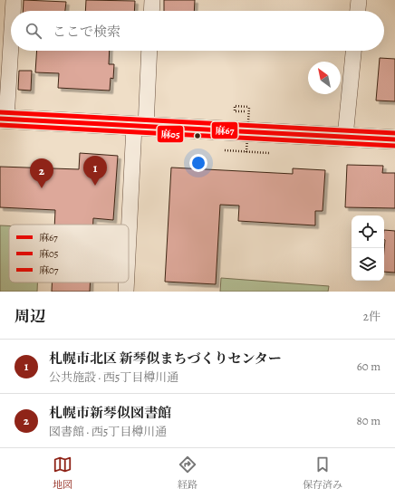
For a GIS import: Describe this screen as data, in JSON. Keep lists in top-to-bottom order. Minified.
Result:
{"lines":["transit line 麻07","transit line 麻67","transit line 麻05"],"legend":["麻67","麻05","麻07"],"north":"top left","page":{"search":"ここで検索","pins":["1","2"],"heading":["周辺","2件"],"list":[{"mark":"1","name":"札幌市北区 新琴似まちづくりセンター","note":"公共施設 · 西5丁目樽川通","value":"60 m"},{"mark":"2","name":"札幌市新琴似図書館","note":"図書館 · 西5丁目樽川通","value":"80 m"}],"nav":["地図","経路","保存済み"]}}
